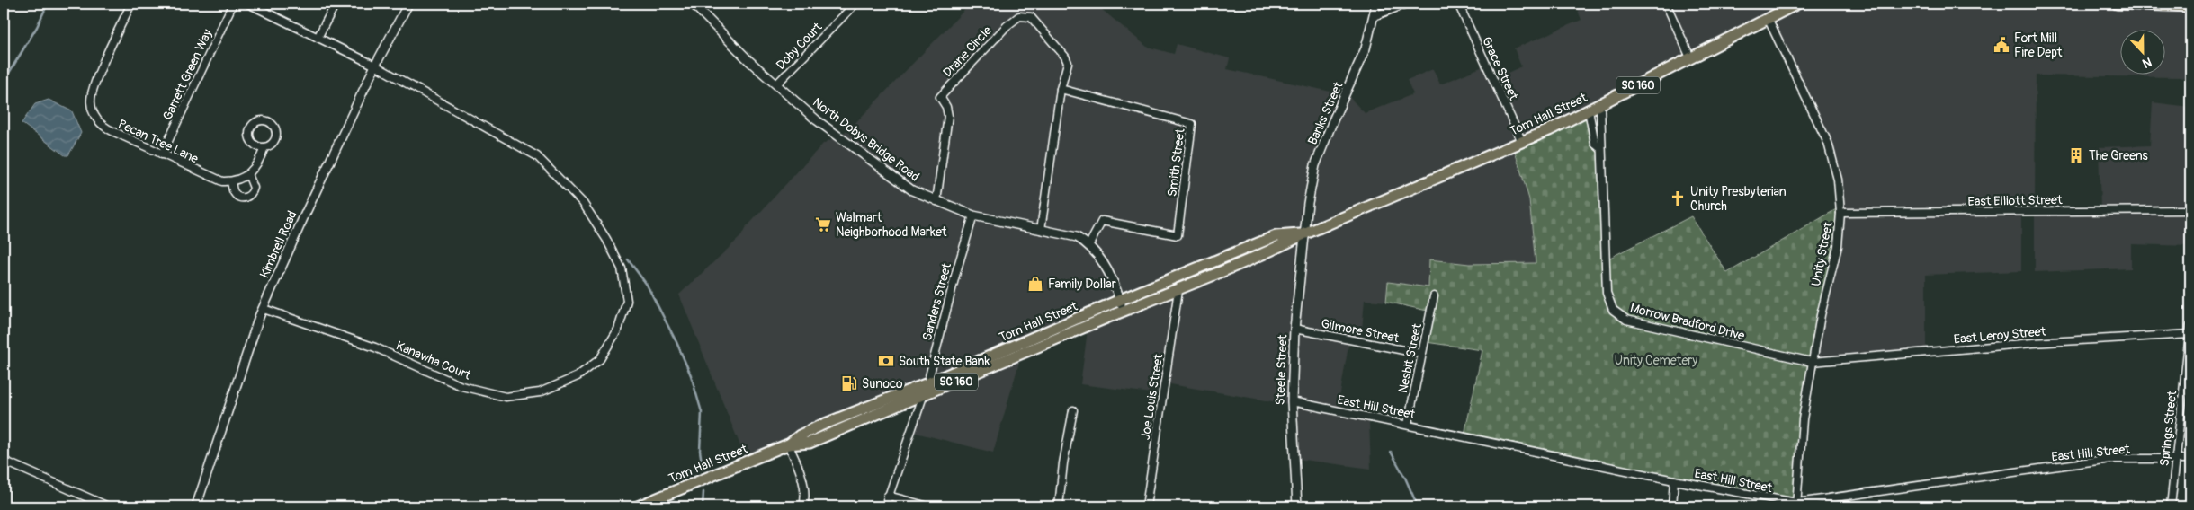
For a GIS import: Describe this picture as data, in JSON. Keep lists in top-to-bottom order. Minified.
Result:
{"streets":{"main road":["SC 160","Tom Hall Street"],"street":["Doby Court","Drane Circle","Grace Street","Garrett Green Way","Banks Street","North Dobys Bridge Road","Pecan Tree Lane","Smith Street","East Elliott Street","Kimbrell Road","Unity Street","Sanders Street","Morrow Bradford Drive","Gilmore Street","East Leroy Street","Nesbit Street","Kanawha Court","Steele Street","Joe Louis Street","East Hill Street","Springs Street"]},"crossings":[["Doby Court","North Dobys Bridge Road"],["Drane Circle","North Dobys Bridge Road"],["Drane Circle","Smith Street"],["Grace Street","Tom Hall Street"],["Garrett Green Way","Pecan Tree Lane"],["Banks Street","Tom Hall Street"],["Banks Street","Steele Street"],["Tom Hall Street","Unity Street"],["Tom Hall Street","Sanders Street"],["Tom Hall Street","Morrow Bradford Drive"],["Tom Hall Street","Steele Street"],["Tom Hall Street","Joe Louis Street"],["North Dobys Bridge Road","Smith Street"],["North Dobys Bridge Road","Sanders Street"],["East Elliott Street","Unity Street"],["Kimbrell Road","Kanawha Court"],["Unity Street","Morrow Bradford Drive"],["Unity Street","East Leroy Street"],["Unity Street","East Hill Street"],["Morrow Bradford Drive","East Leroy Street"],["Gilmore Street","Nesbit Street"],["Gilmore Street","Steele Street"],["East Leroy Street","Springs Street"],["Nesbit Street","East Hill Street"],["Steele Street","East Hill Street"],["East Hill Street","Springs Street"]],"parks":["Unity Cemetery"],"places":{"public building":["Fort Mill Fire Dept"],"building":["The Greens"],"church":["Unity Presbyterian Church"],"supermarket":["Walmart Neighborhood Market"],"shop":["Family Dollar"],"bank":["South State Bank"],"fuel station":["Sunoco"]},"north":"bottom"}
